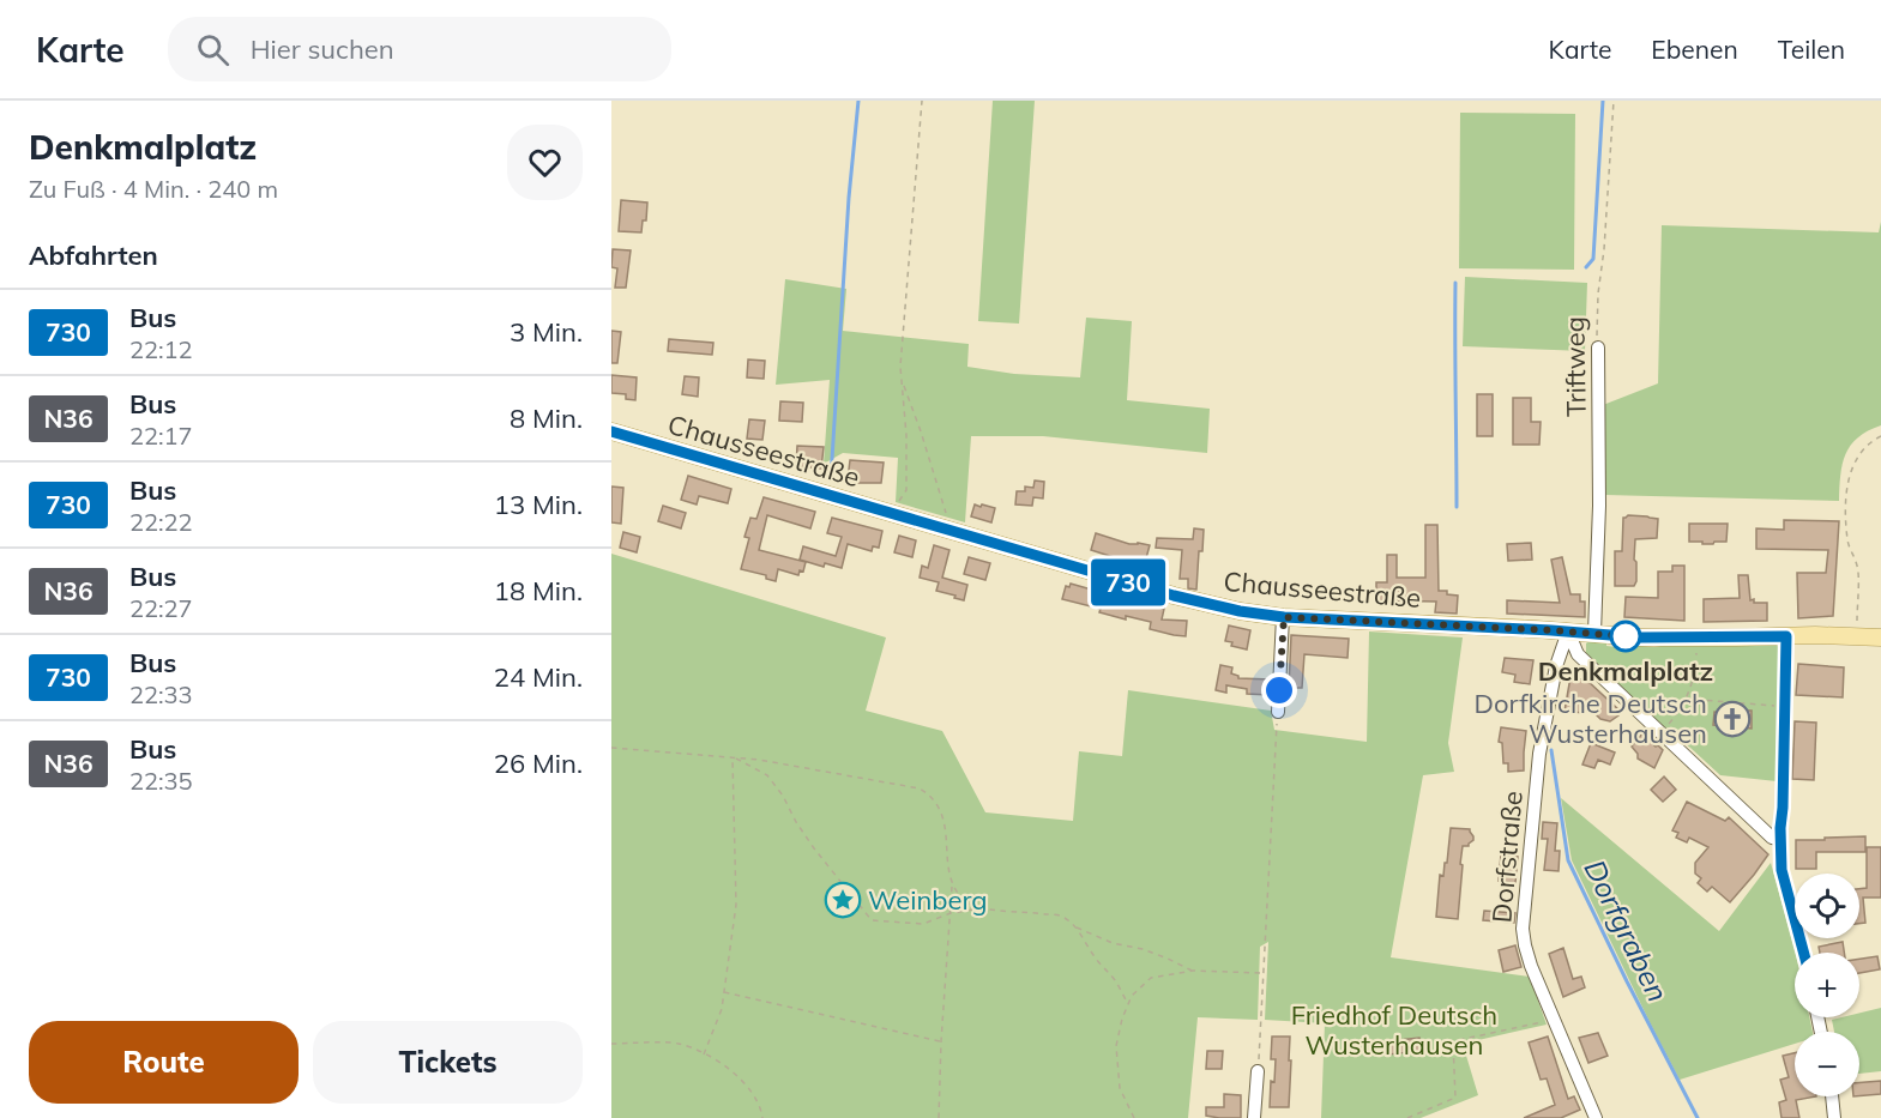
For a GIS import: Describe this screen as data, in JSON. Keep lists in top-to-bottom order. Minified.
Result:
{"streets":{"main road":["Chausseestraße"],"street":["Triftweg","Dorfstraße"]},"crossings":[["Triftweg","Chausseestraße"],["Chausseestraße","Dorfstraße"]],"water":["Dorfgraben"],"parks":["Friedhof Deutsch Wusterhausen"],"places":{"other":["Denkmalplatz"],"church":["Dorfkirche Deutsch Wusterhausen"],"place":["Weinberg"]},"lines":["bus line 730"],"page":{"header":"Karte","search":"Hier suchen","nav":["Karte","Ebenen","Teilen"],"heading":[["Denkmalplatz","Zu Fuß · 4 Min. · 240 m"],"Abfahrten"],"on_map":"730","list":[{"mark":"730","name":"Bus","note":"22:12","value":"3 Min."},{"mark":"N36","name":"Bus","note":"22:17","value":"8 Min."},{"mark":"730","name":"Bus","note":"22:22","value":"13 Min."},{"mark":"N36","name":"Bus","note":"22:27","value":"18 Min."},{"mark":"730","name":"Bus","note":"22:33","value":"24 Min."},{"mark":"N36","name":"Bus","note":"22:35","value":"26 Min."}],"map_buttons":["+","−"],"buttons":["Route","Tickets"]}}
